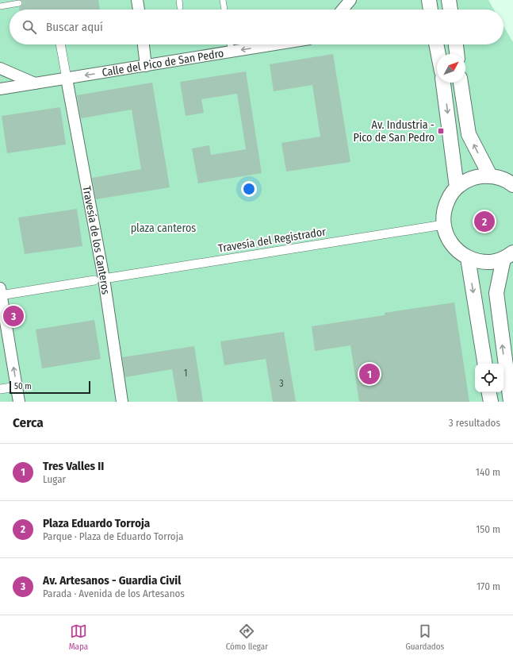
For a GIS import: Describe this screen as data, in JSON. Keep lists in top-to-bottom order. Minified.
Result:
{"streets":{"street":["Calle del Pico de San Pedro","Travesía de los Canteros","Travesía del Registrador"]},"crossings":[["Calle del Pico de San Pedro","Travesía de los Canteros"],["Travesía de los Canteros","Travesía del Registrador"]],"one_way":["Calle del Pico de San Pedro"],"parks":["plaza canteros"],"places":{"transit":["Av. Industria - Pico de San Pedro"]},"house_numbers":["1","3"],"scale_bar":"50 m","north":"top right","page":{"search":"Buscar aquí","pins":["2","3","1"],"scale":"50 m","heading":["Cerca","3 resultados"],"list":[{"mark":"1","name":"Tres Valles II","note":"Lugar","value":"140 m"},{"mark":"2","name":"Plaza Eduardo Torroja","note":"Parque · Plaza de Eduardo Torroja","value":"150 m"},{"mark":"3","name":"Av. Artesanos - Guardia Civil","note":"Parada · Avenida de los Artesanos","value":"170 m"}],"nav":["Mapa","Cómo llegar","Guardados"]}}
